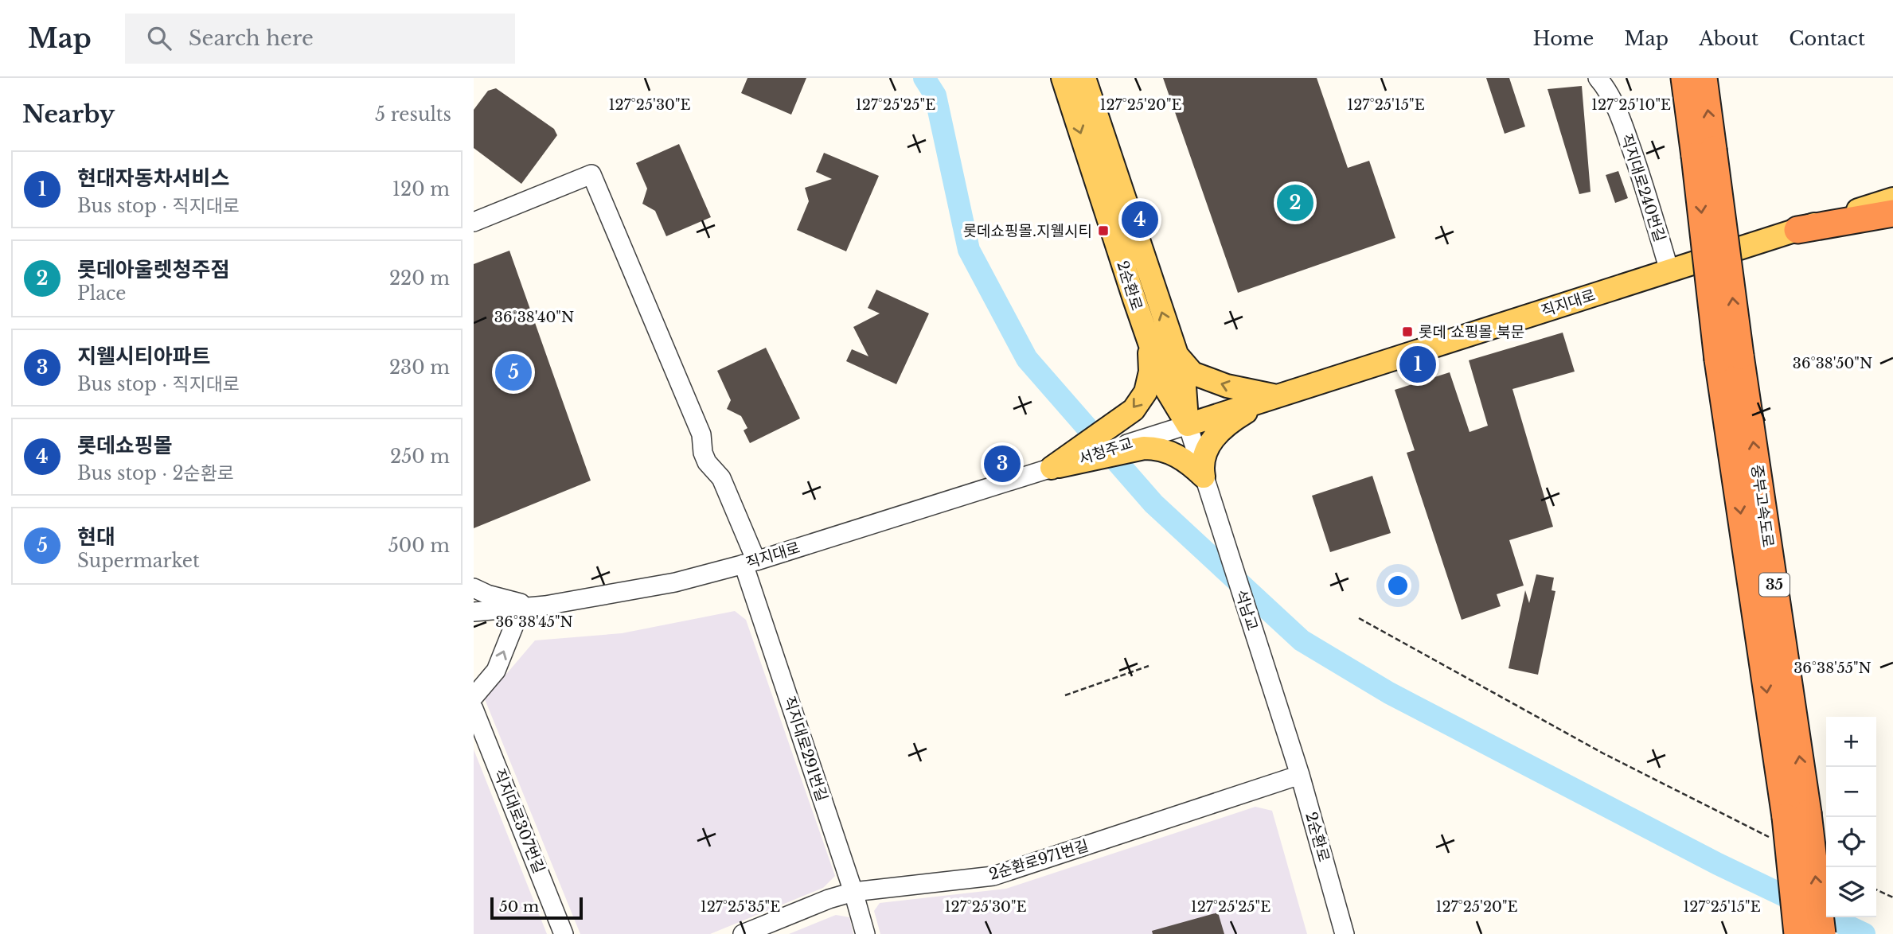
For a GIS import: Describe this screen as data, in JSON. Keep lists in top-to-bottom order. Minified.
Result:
{"streets":{"highway":["중부고속도로","35"],"main road":["2순환로","직지대로"],"street":["직지대로240번길","석남교","직지대로291번길","직지대로307번길","2순환로971번길"]},"crossings":[["직지대로240번길","직지대로"],["2순환로","직지대로"],["2순환로","석남교"],["2순환로","2순환로971번길"],["직지대로","직지대로291번길"],["직지대로291번길","2순환로971번길"]],"places":{"transit":["롯데쇼핑몰.지웰시티","롯데 쇼핑몰 북문"]},"scale_bar":"50 m","page":{"header":"Map","search":"Search here","nav":["Home","Map","About","Contact"],"heading":["Nearby","5 results"],"list":[{"mark":"1","name":"현대자동차서비스","note":"Bus stop · 직지대로","value":"120 m"},{"mark":"2","name":"롯데아울렛청주점","note":"Place","value":"220 m"},{"mark":"3","name":"지웰시티아파트","note":"Bus stop · 직지대로","value":"230 m"},{"mark":"4","name":"롯데쇼핑몰","note":"Bus stop · 2순환로","value":"250 m"},{"mark":"5","name":"현대","note":"Supermarket","value":"500 m"}],"pins":["2","4","1","5","3"],"map_buttons":["+","−"],"scale":"50 m"},"coordinates":["127°25'30\"E","127°25'25\"E","127°25'20\"E","127°25'15\"E","127°25'10\"E","36°38'40\"N","36°38'50\"N","36°38'45\"N","36°38'55\"N","127°25'35\"E"]}
